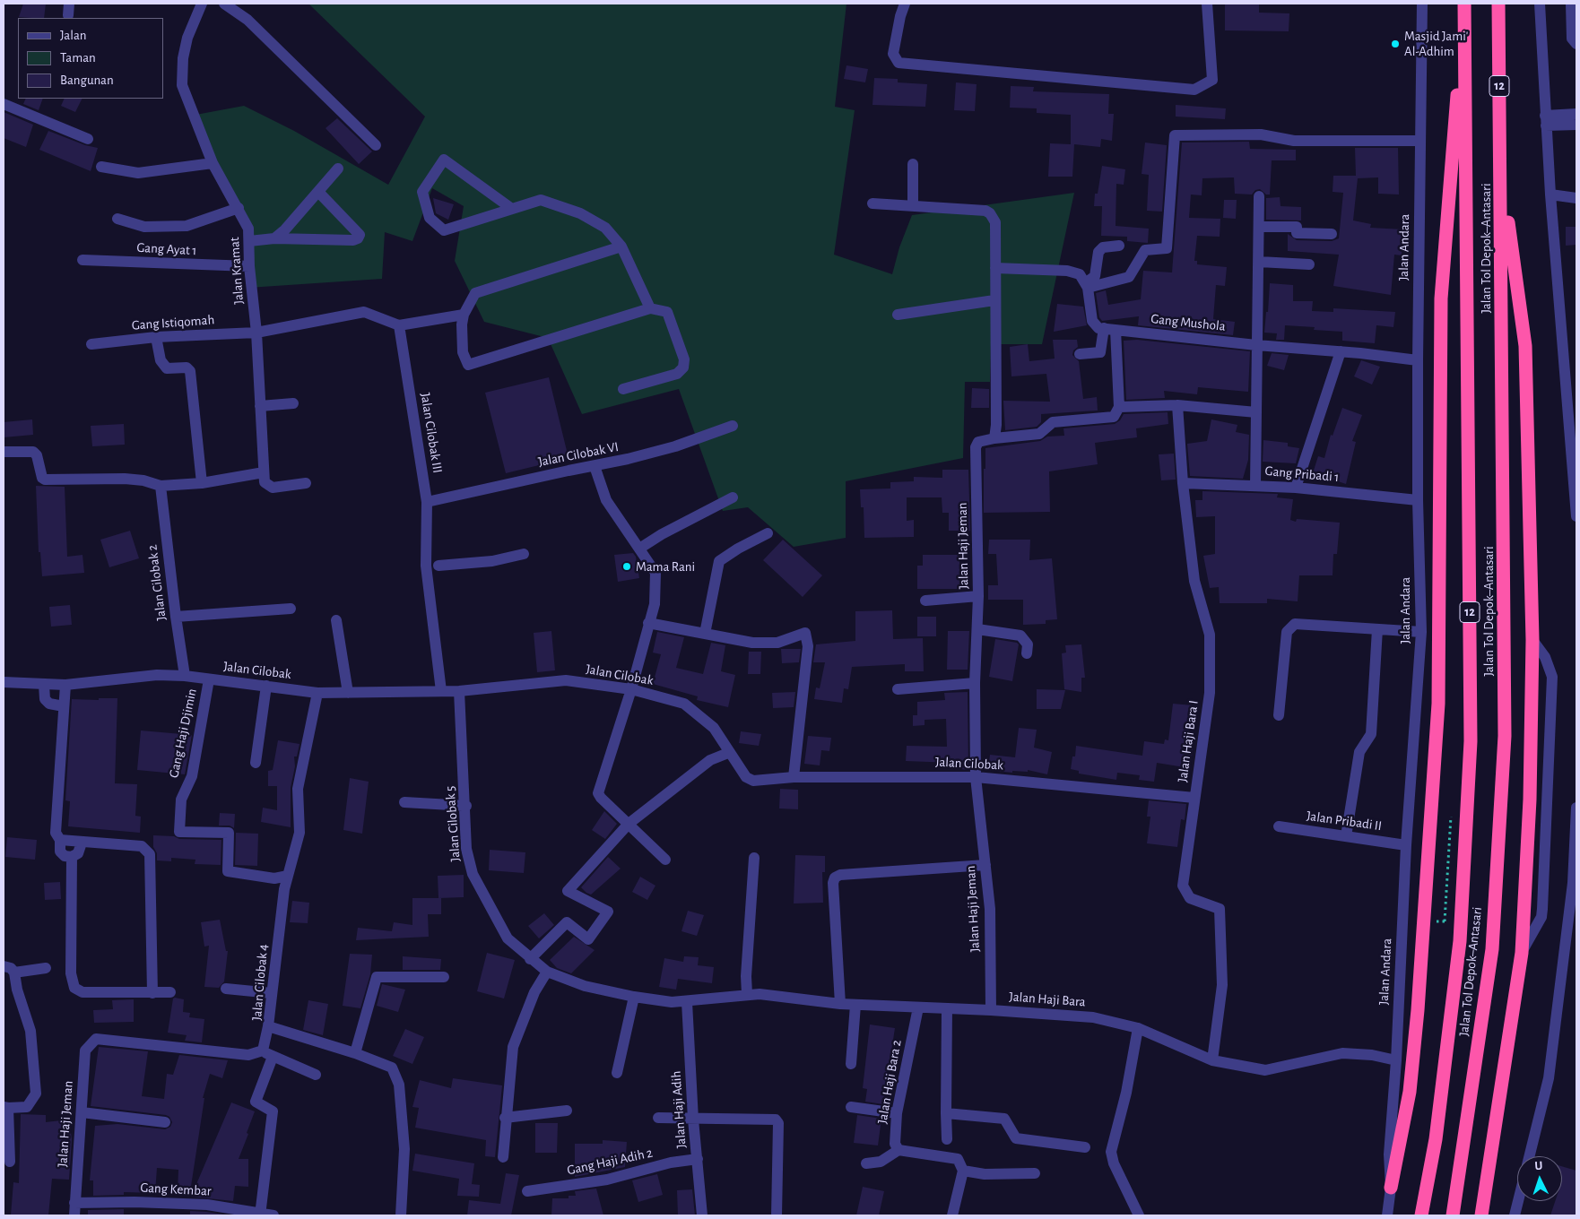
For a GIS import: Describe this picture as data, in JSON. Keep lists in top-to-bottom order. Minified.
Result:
{"streets":{"highway":["12","Jalan Tol Depok–Antasari"],"street":["Jalan Andara","Gang Ayat 1","Jalan Kramat","Gang Istiqomah","Gang Mushola","Jalan Cilobak III","Jalan Cilobak VI","Gang Pribadi 1","Jalan Haji Jeman","Jalan Cilobak 2","Jalan Cilobak","Gang Haji Djimin","Jalan Haji Bara I","Jalan Pribadi II","Jalan Cilobak 5","Jalan Cilobak 4","Jalan Haji Bara","Jalan Haji Bara 2","Jalan Haji Adih","Gang Haji Adih 2","Gang Kembar"]},"crossings":[["Jalan Andara","Gang Mushola"],["Jalan Andara","Gang Pribadi 1"],["Jalan Andara","Jalan Pribadi II"],["Jalan Andara","Jalan Haji Bara"],["Gang Ayat 1","Jalan Kramat"],["Jalan Kramat","Gang Istiqomah"],["Jalan Cilobak III","Jalan Cilobak VI"],["Jalan Cilobak III","Jalan Cilobak"],["Gang Pribadi 1","Jalan Haji Bara I"],["Jalan Haji Jeman","Jalan Cilobak"],["Jalan Haji Jeman","Jalan Haji Bara"],["Jalan Haji Jeman","Gang Kembar"],["Jalan Cilobak 2","Jalan Cilobak"],["Jalan Cilobak","Gang Haji Djimin"],["Jalan Cilobak","Jalan Haji Bara I"],["Jalan Cilobak","Jalan Cilobak 5"],["Jalan Cilobak","Jalan Cilobak 4"],["Gang Haji Djimin","Jalan Cilobak 4"],["Jalan Haji Bara I","Jalan Haji Bara"],["Jalan Cilobak 5","Jalan Haji Bara"],["Jalan Cilobak 5","Jalan Haji Adih"],["Jalan Haji Bara","Jalan Haji Bara 2"],["Jalan Haji Bara","Jalan Haji Adih"],["Jalan Haji Adih","Gang Haji Adih 2"]],"places":["Masjid Jami' Al-Adhim","Mama Rani"],"legend":["Jalan","Taman","Bangunan"],"north":"top"}
